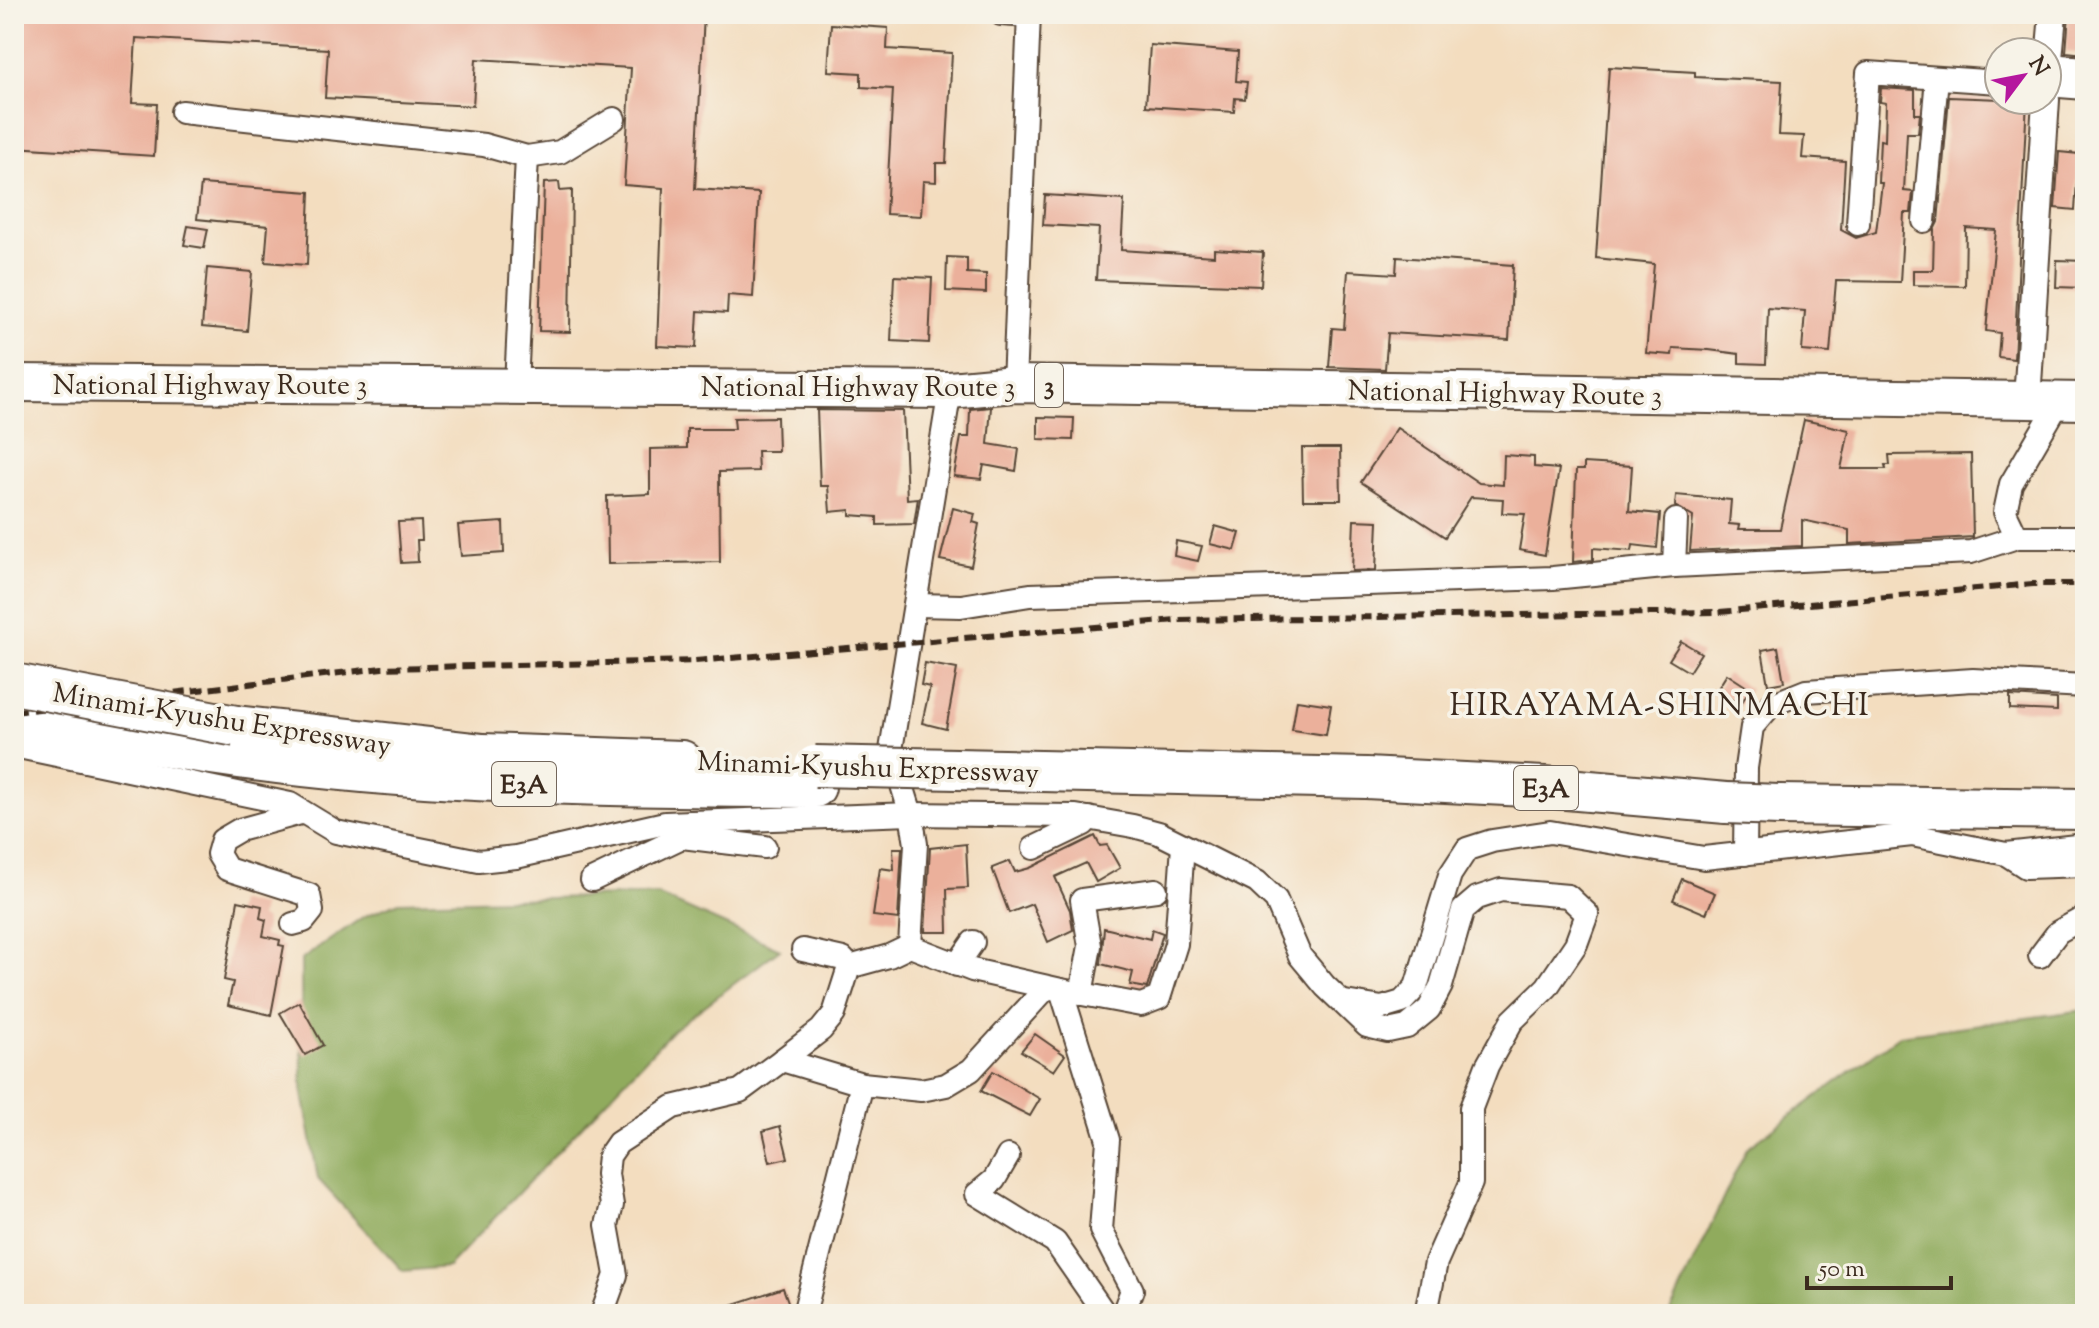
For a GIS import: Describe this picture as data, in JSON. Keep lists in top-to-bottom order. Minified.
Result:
{"streets":{"highway":["National Highway Route 3","3","Minami-Kyushu Expressway","E3A"]},"districts":["HIRAYAMA-SHINMACHI"],"scale_bar":"50 m","north":"top right"}
